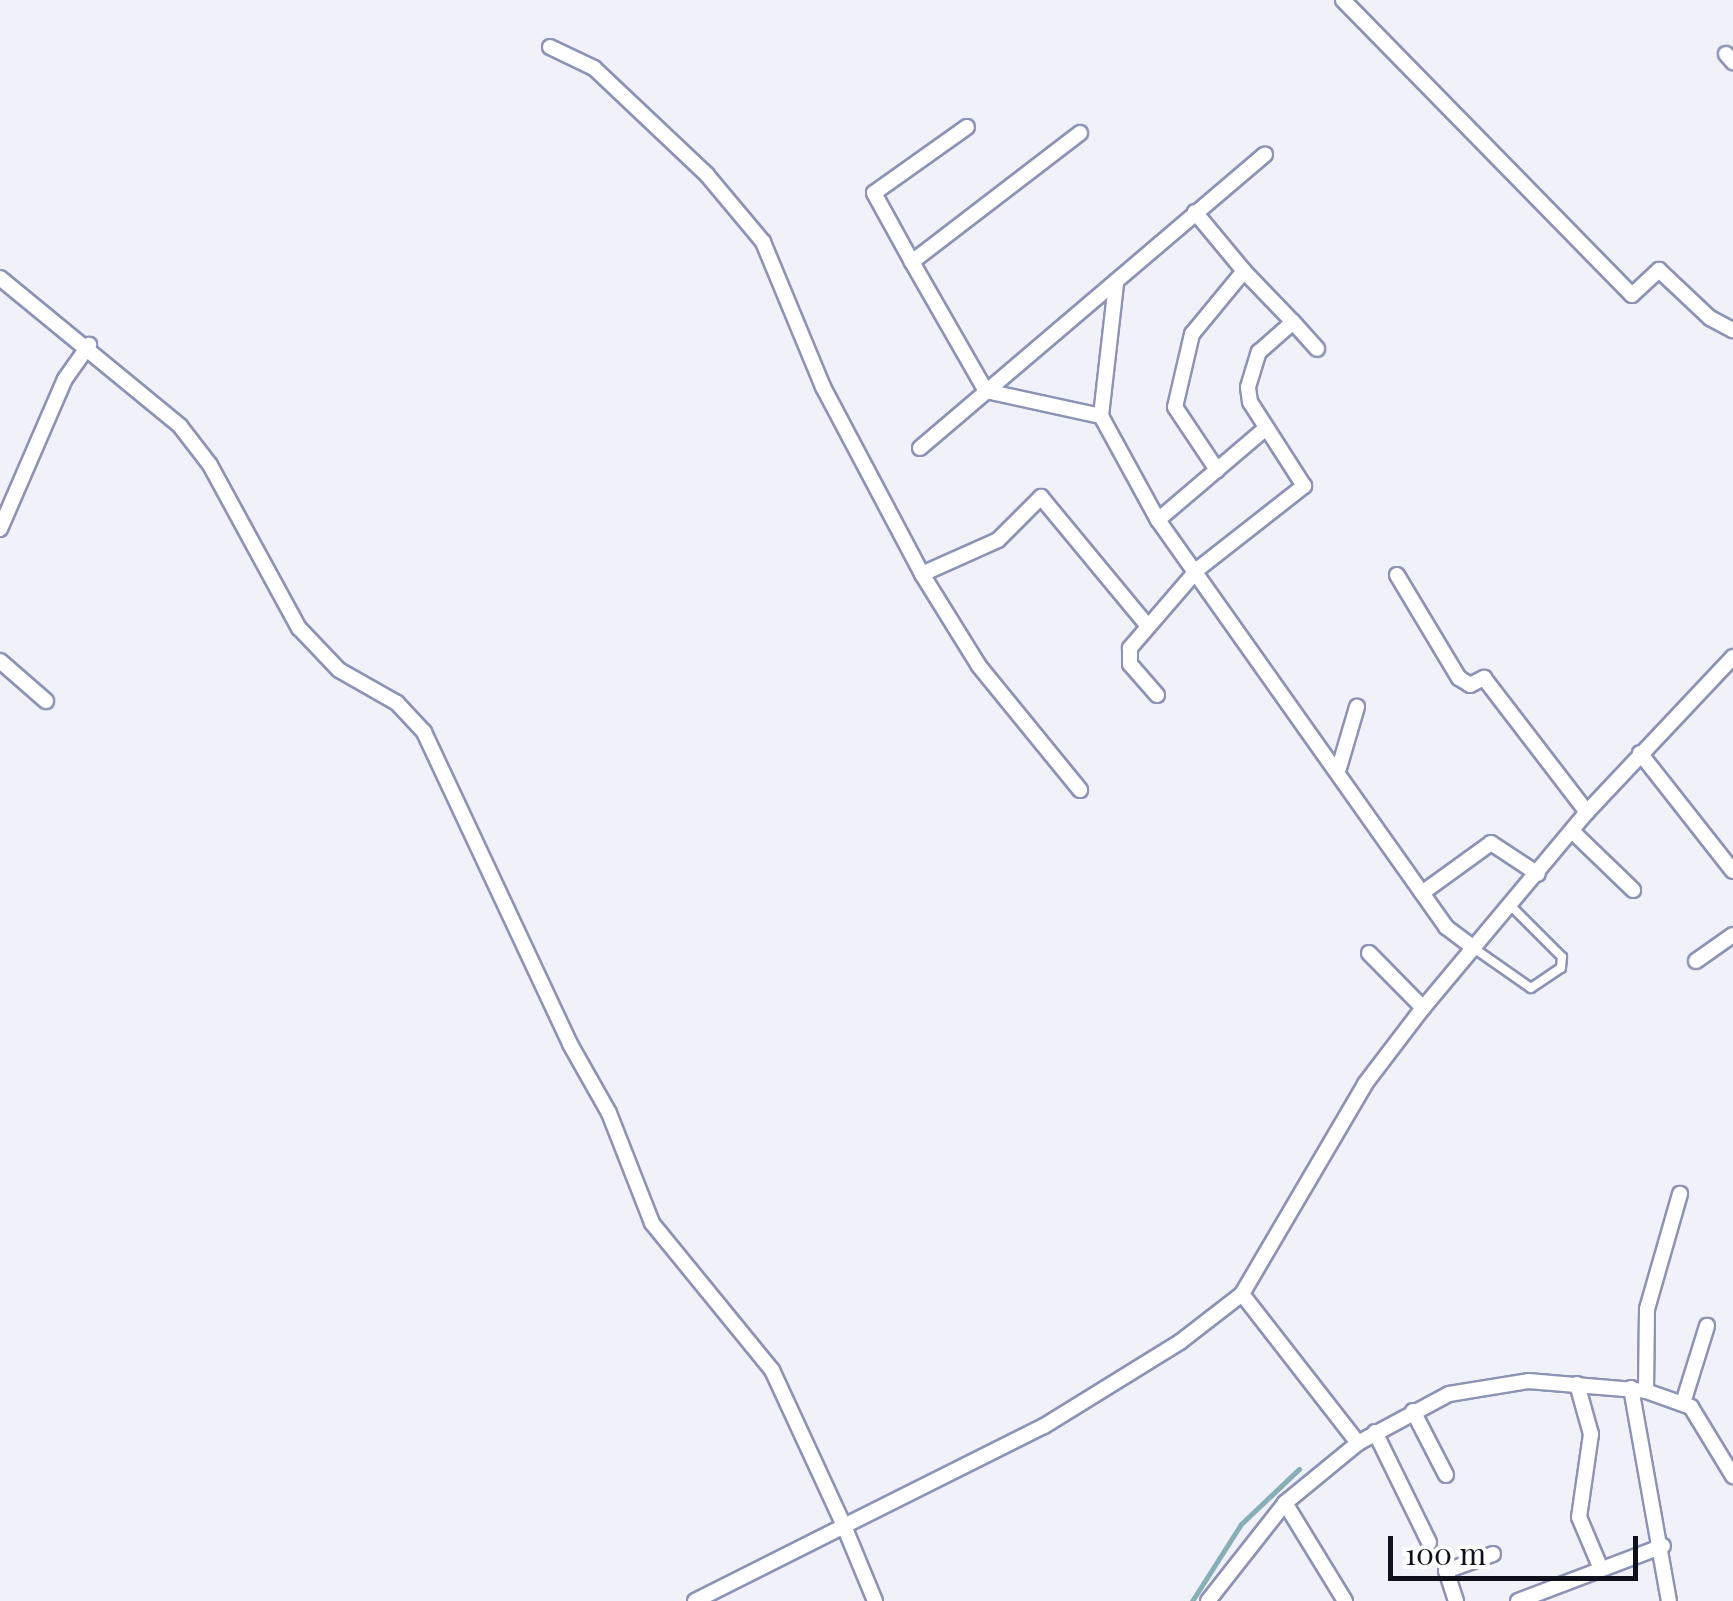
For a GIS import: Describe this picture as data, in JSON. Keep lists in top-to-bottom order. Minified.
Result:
{"scale_bar":"100 m"}
